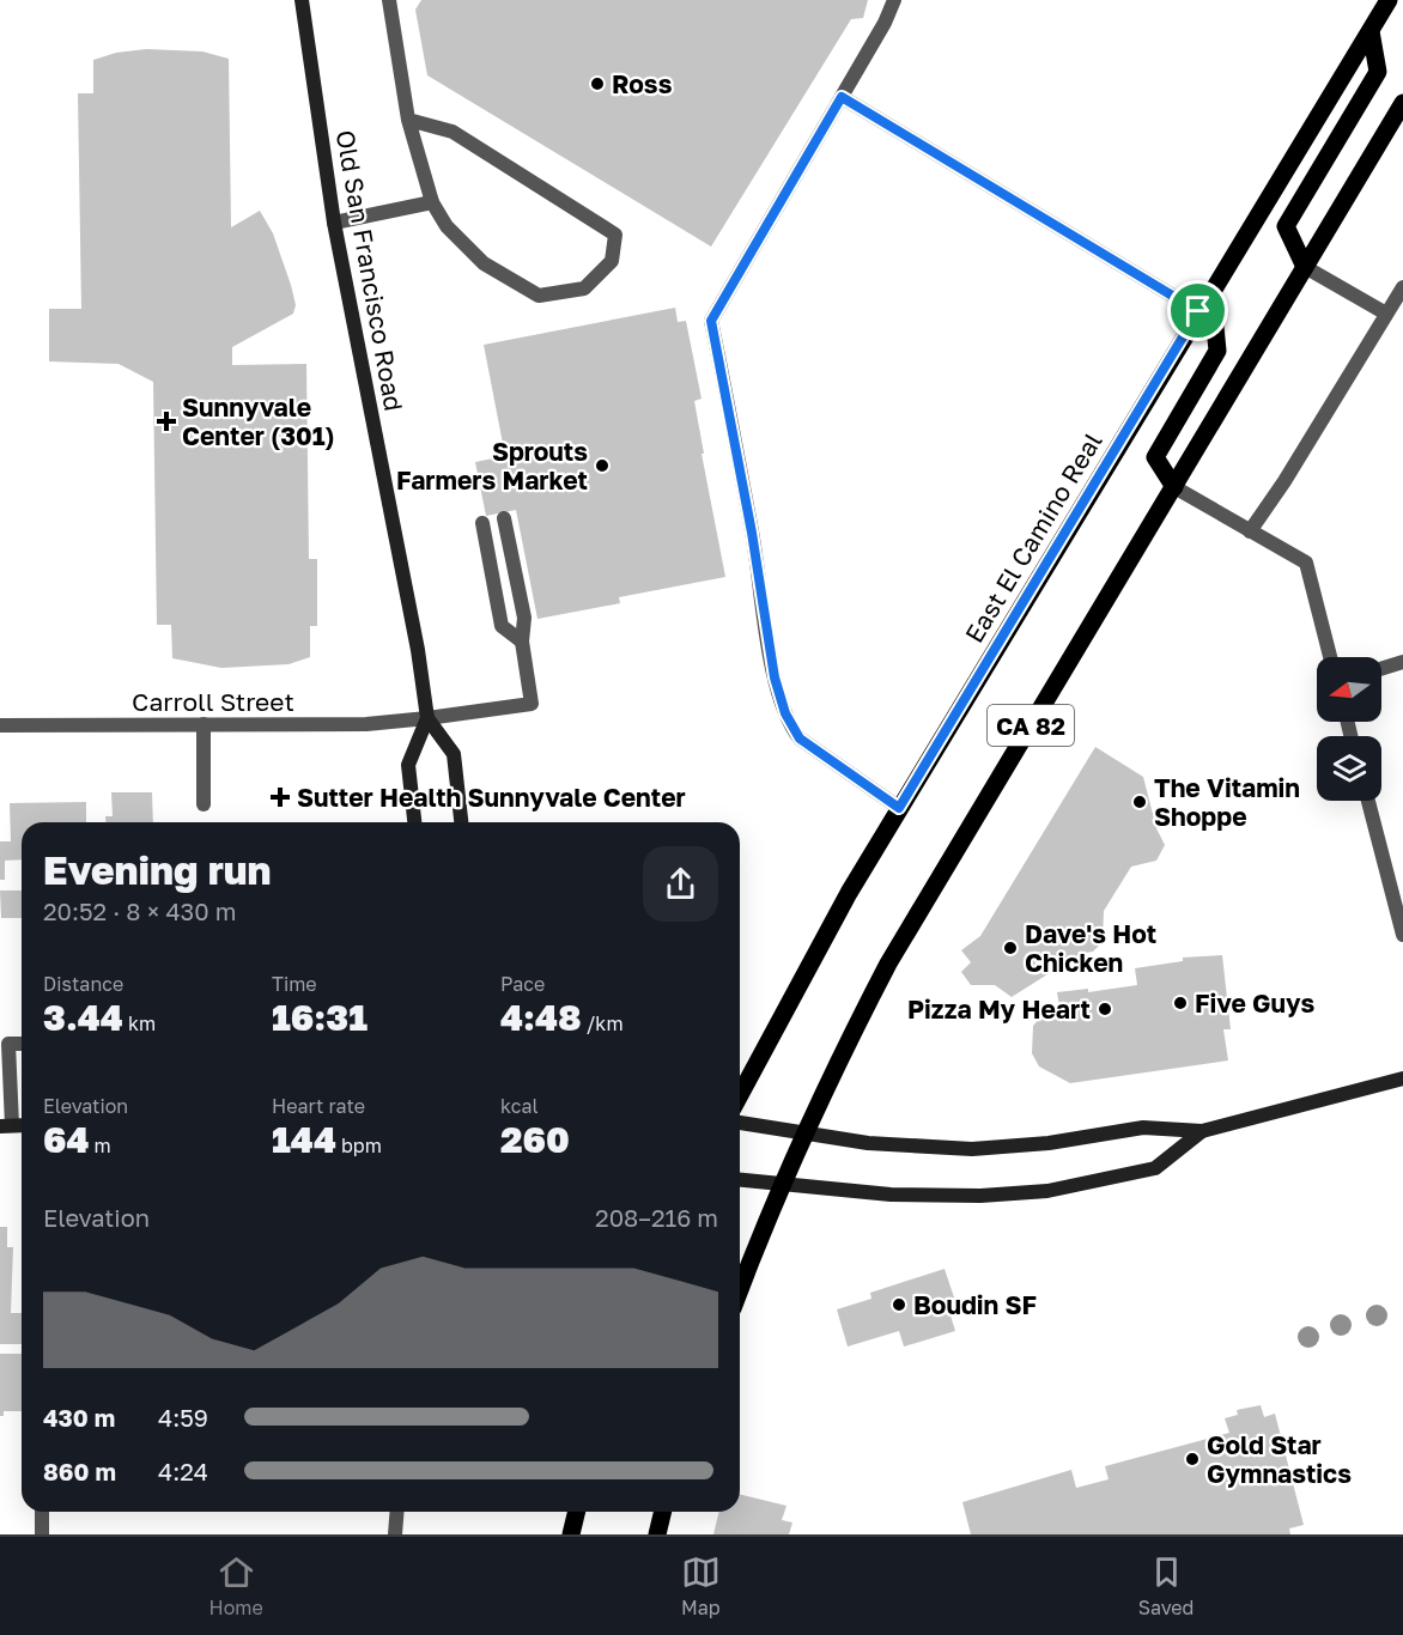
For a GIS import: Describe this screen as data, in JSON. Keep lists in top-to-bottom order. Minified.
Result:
{"streets":{"main road":["Old San Francisco Road","East El Camino Real","CA 82"],"street":["Carroll Street"]},"crossings":[["Old San Francisco Road","Carroll Street"]],"places":{"other":["Ross","Sprouts Farmers Market","The Vitamin Shoppe","Dave's Hot Chicken","Five Guys","Pizza My Heart","Boudin SF","Gold Star Gymnastics"],"health":["Sunnyvale Center (301)","Sutter Health Sunnyvale Center"]},"north":"left","page":{"heading":["Evening run","20:52 · 8 × 430 m"],"stats":[["Distance","3.44 km"],["Time","16:31"],["Pace","4:48 /km"],["Elevation","64 m"],["Heart rate","144 bpm"],["kcal","260"]],"chart":["Elevation","208–216 m"],"list":[{"name":"430 m","note":"4:59"},{"name":"860 m","note":"4:24"}],"tabs":["Home","Map","Saved"]}}
